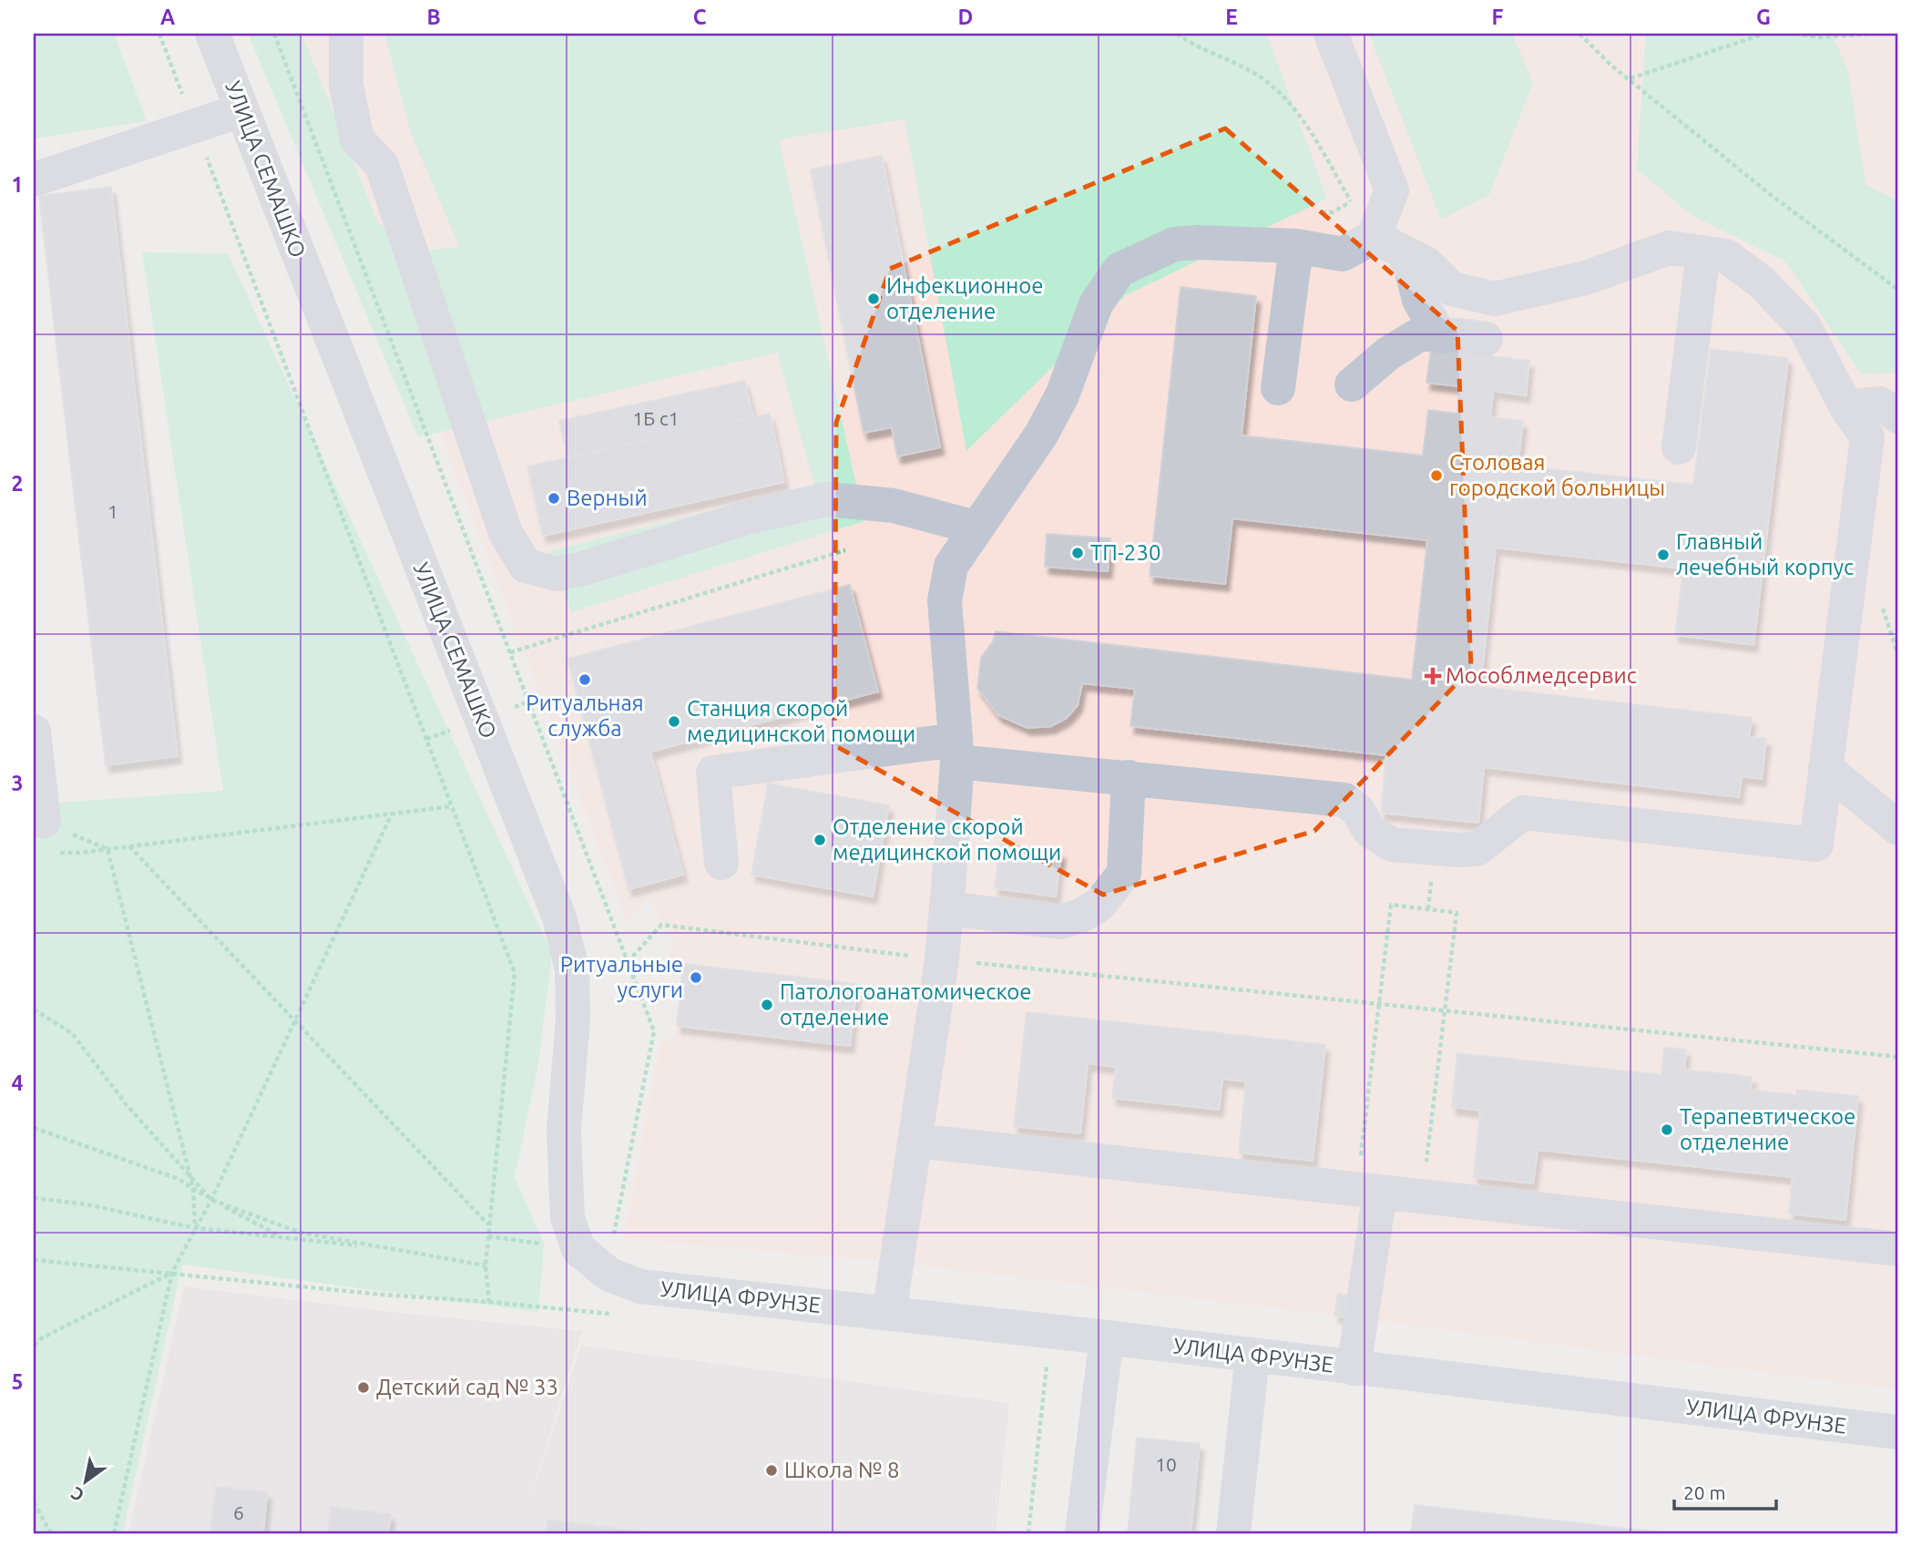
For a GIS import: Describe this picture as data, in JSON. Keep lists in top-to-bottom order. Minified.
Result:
{"streets":{"street":["УЛИЦА СЕМАШКО","УЛИЦА ФРУНЗЕ"]},"crossings":[["УЛИЦА СЕМАШКО","УЛИЦА ФРУНЗЕ"]],"places":{"other":["Инфекционное отделение","Столовая городской больницы","Верный","ТП-230","Главный лечебный корпус","Ритуальная служба","Станция скорой медицинской помощи","Отделение скорой медицинской помощи","Ритуальные услуги","Патологоанатомическое отделение","Терапевтическое отделение","Детский сад № 33","Школа № 8"],"health":["Мособлмедсервис"]},"house_numbers":["1Б с1","1","10","6"],"scale_bar":"20 m","north":"bottom left","grid":{"columns":["A","B","C","D","E","F","G"],"rows":["1","2","3","4","5"]}}
